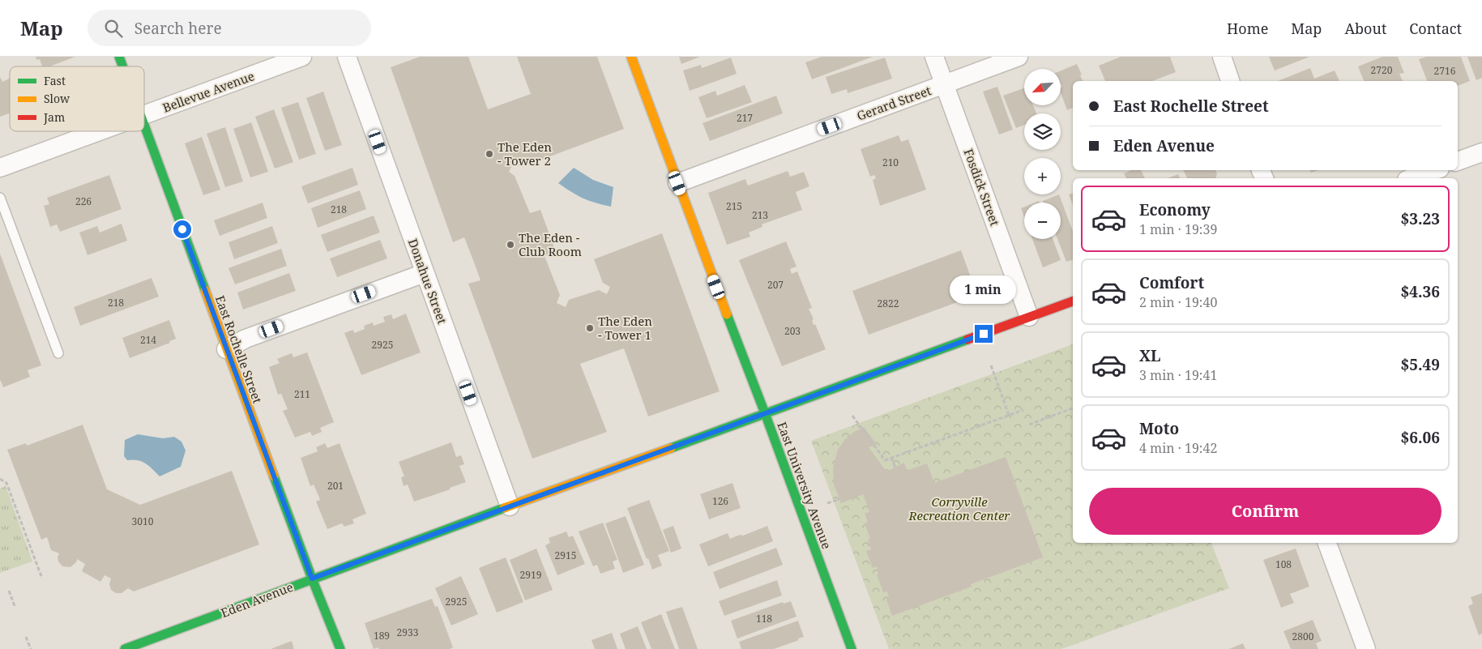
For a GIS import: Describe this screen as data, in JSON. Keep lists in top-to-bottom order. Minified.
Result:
{"streets":{"street":["Bellevue Avenue","Gerard Street","Fosdick Street","Donahue Street","East Rochelle Street","East University Avenue","Eden Avenue"]},"crossings":[["Gerard Street","Fosdick Street"],["Gerard Street","East University Avenue"],["Fosdick Street","Eden Avenue"],["Donahue Street","Eden Avenue"],["East Rochelle Street","Eden Avenue"],["East University Avenue","Eden Avenue"]],"parks":["Corryville Recreation Center"],"places":["The Eden - Tower 2","The Eden - Club Room","The Eden - Tower 1"],"house_numbers":["2720","2716","217","210","226","215","218","213","207","218","2822","203","214","2925","211","201","126","3010","2915","108","2919","2925","118","2933","189","2800"],"legend":["Fast","Slow","Jam"],"north":"bottom left","page":{"header":"Map","search":"Search here","nav":["Home","Map","About","Contact"],"map_buttons":["+","−"],"banner":["East Rochelle Street","Eden Avenue"],"list":[{"name":"Economy","note":"1 min · 19:39","value":"$3.23"},{"name":"Comfort","note":"2 min · 19:40","value":"$4.36"},{"name":"XL","note":"3 min · 19:41","value":"$5.49"},{"name":"Moto","note":"4 min · 19:42","value":"$6.06"}],"bubble":"1 min","buttons":"Confirm"}}
